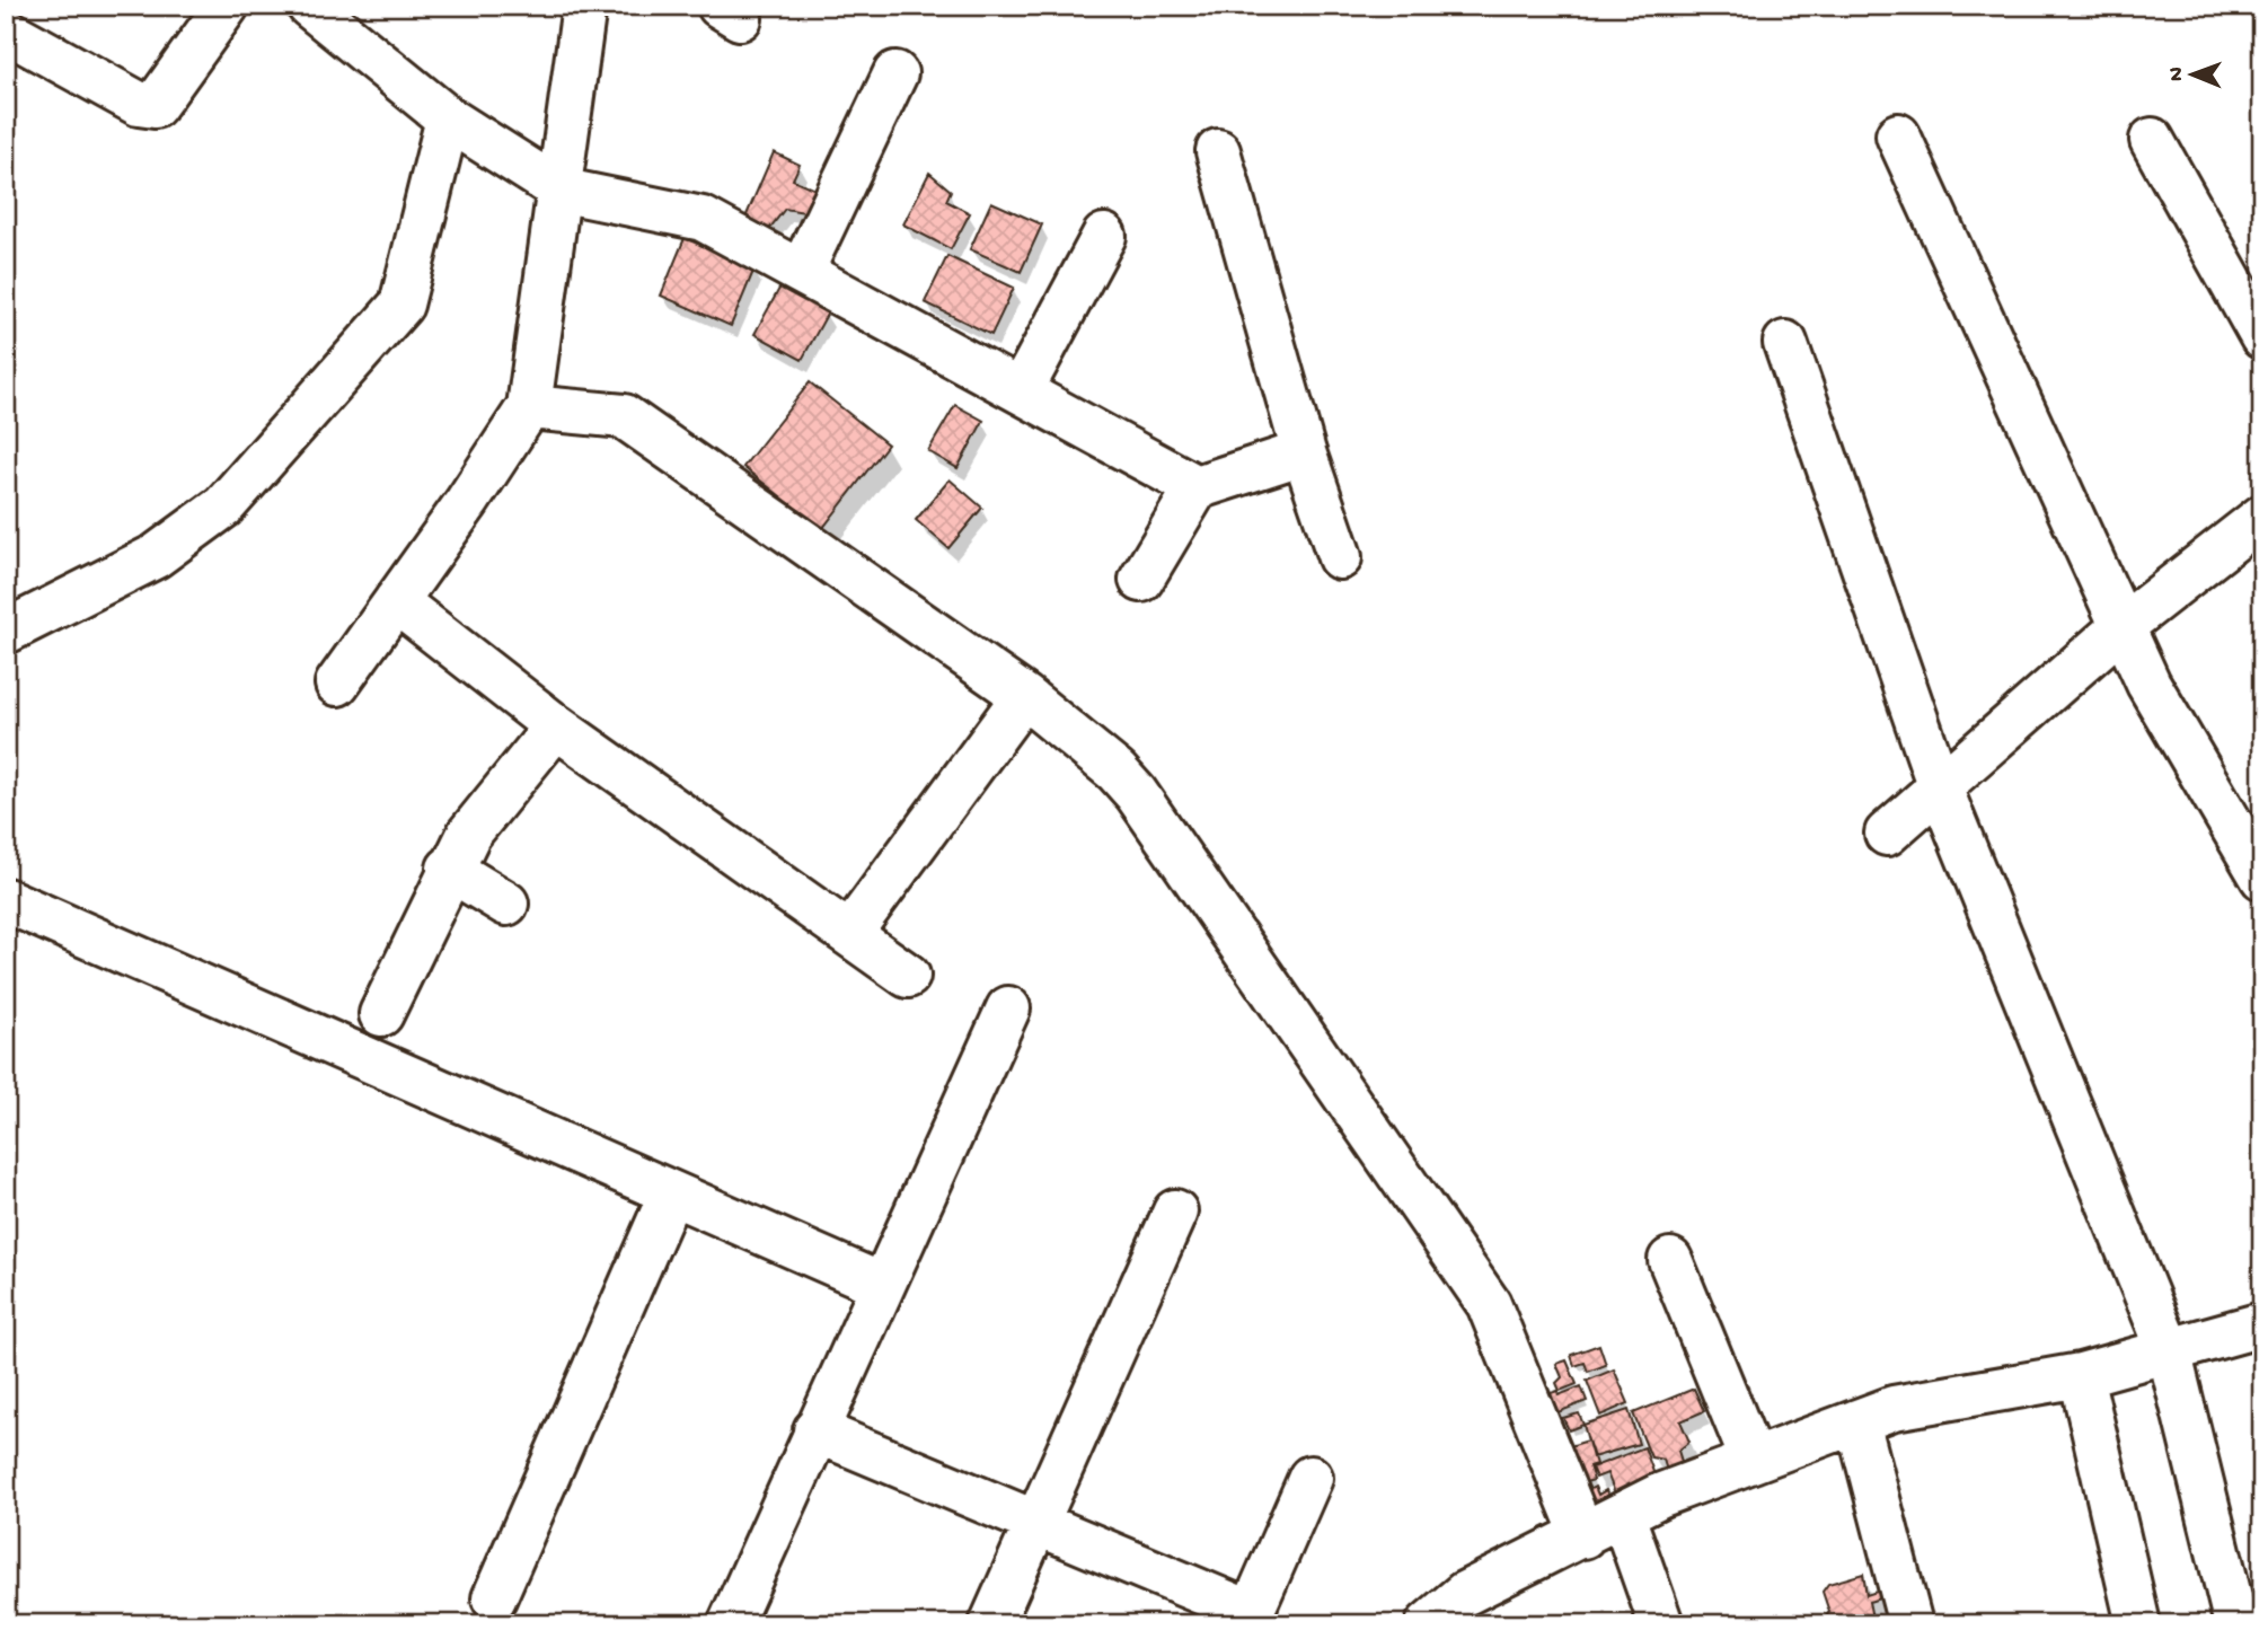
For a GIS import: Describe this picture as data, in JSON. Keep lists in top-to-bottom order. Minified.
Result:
{"north":"left"}
